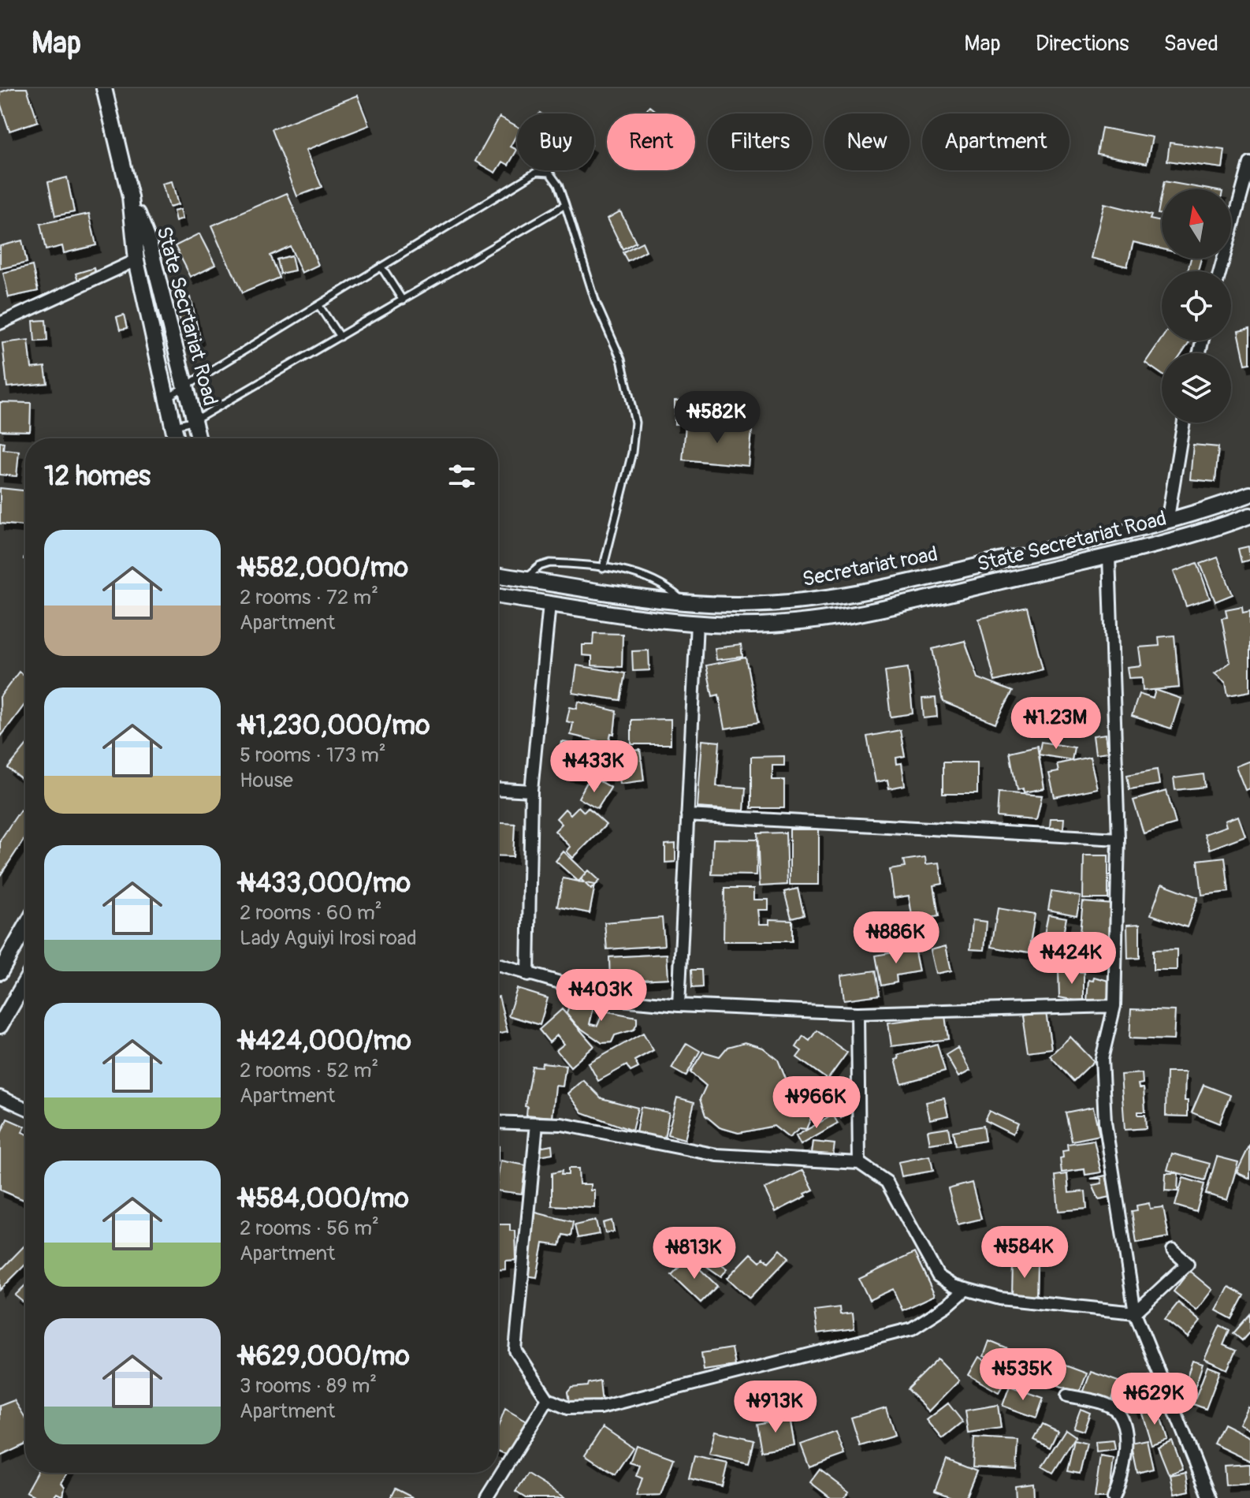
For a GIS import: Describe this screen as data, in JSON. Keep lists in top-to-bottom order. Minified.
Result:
{"streets":{"street":["State Secrtariat Road","State Secretariat Road","Secretariat road"]},"north":"top","page":{"header":"Map","nav":["Map","Directions","Saved"],"chip":["Buy","Rent","Filters","New","Apartment"],"price":["₦582K","₦1.23M","₦433K","₦886K","₦424K","₦403K","₦966K","₦584K","₦813K","₦535K","₦629K","₦913K"],"heading":"12 homes","list":[{"name":"₦582,000/mo","note":"2 rooms · 72 m² · Apartment"},{"name":"₦1,230,000/mo","note":"5 rooms · 173 m² · House"},{"name":"₦433,000/mo","note":"2 rooms · 60 m² · Lady Aguiyi Irosi road"},{"name":"₦424,000/mo","note":"2 rooms · 52 m² · Apartment"},{"name":"₦584,000/mo","note":"2 rooms · 56 m² · Apartment"},{"name":"₦629,000/mo","note":"3 rooms · 89 m² · Apartment"}]}}
